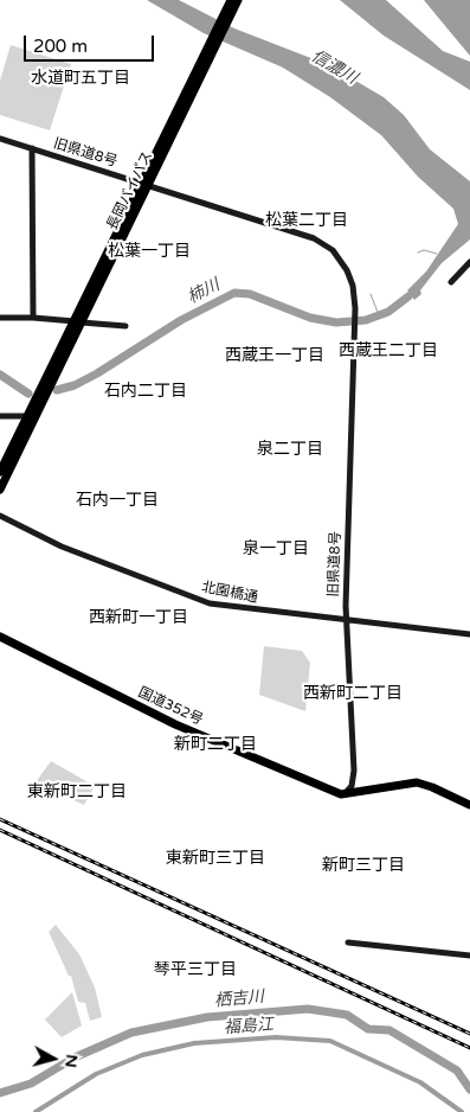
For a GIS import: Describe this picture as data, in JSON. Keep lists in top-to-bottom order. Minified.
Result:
{"streets":{"highway":["長岡バイパス","国道352号"],"street":["旧県道8号","北園橋通"]},"crossings":[["旧県道8号","北園橋通"],["旧県道8号","国道352号"]],"districts":["水道町五丁目","松葉二丁目","松葉一丁目","西蔵王二丁目","西蔵王一丁目","石内二丁目","泉二丁目","石内一丁目","泉一丁目","西新町一丁目","西新町二丁目","新町二丁目","東新町二丁目","東新町三丁目","新町三丁目","琴平三丁目"],"water":["信濃川","柿川","栖吉川","福島江"],"scale_bar":"200 m","north":"right"}
